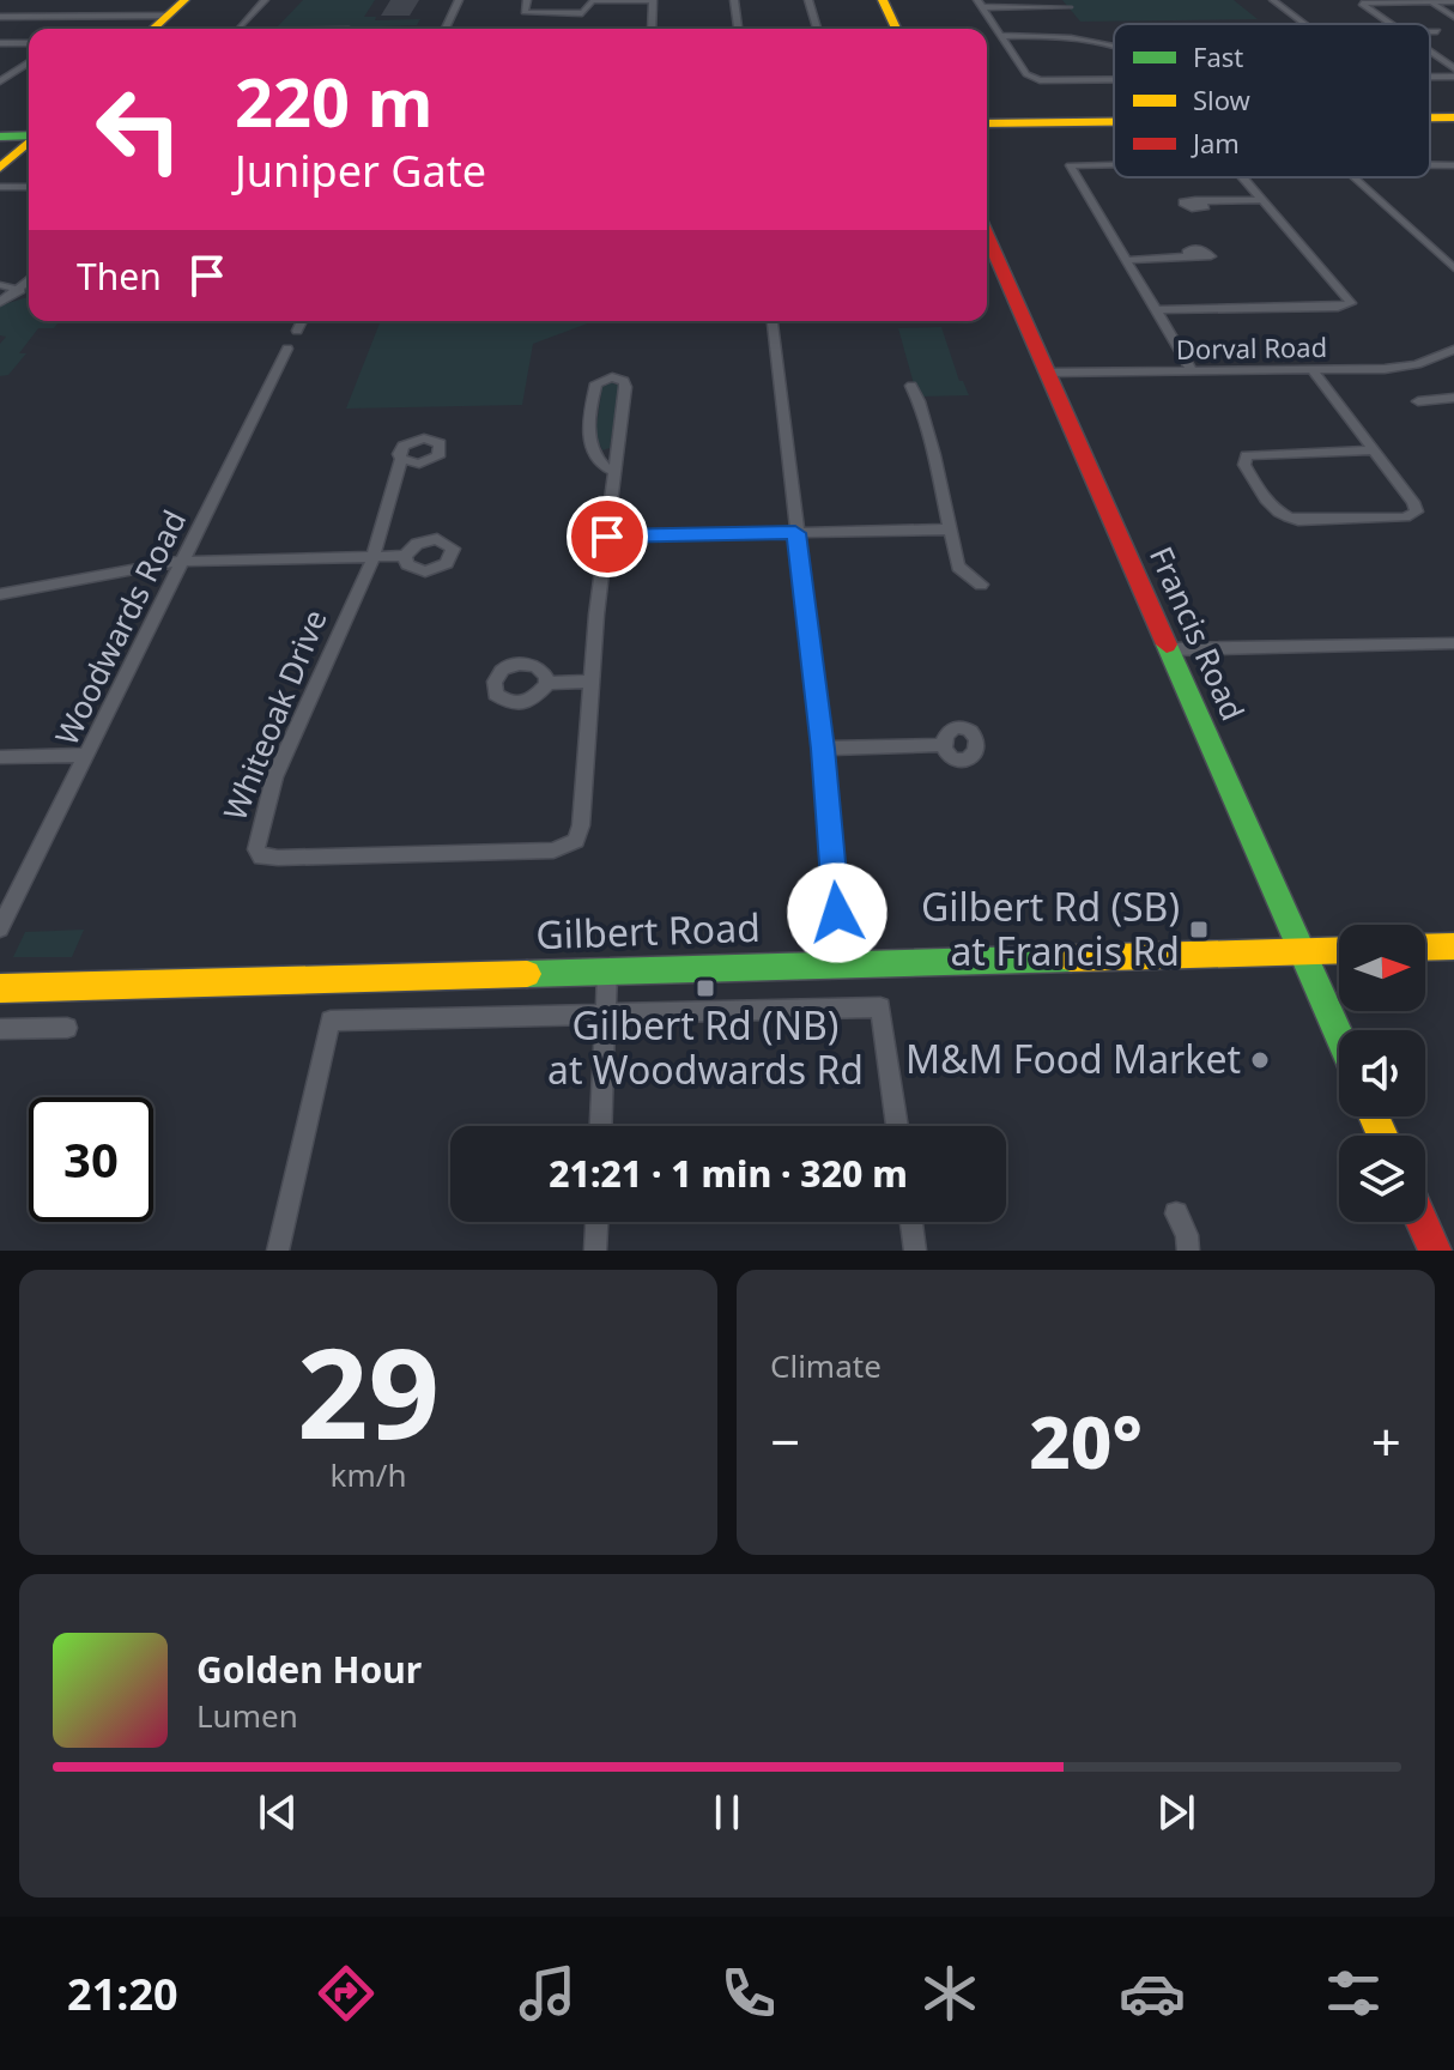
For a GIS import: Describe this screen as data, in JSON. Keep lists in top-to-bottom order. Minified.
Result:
{"streets":{"main road":["Francis Road","Gilbert Road"],"street":["Dorval Road","Woodwards Road","Whiteoak Drive"]},"crossings":[["Dorval Road","Francis Road"],["Francis Road","Gilbert Road"]],"places":{"transit":["Gilbert Rd (SB) at Francis Rd","Gilbert Rd (NB) at Woodwards Rd"],"other":["M&M Food Market"]},"legend":["Fast","Slow","Jam"],"north":"right","page":{"turn":["220 m","Juniper Gate"],"then":"Then","limit":"30","trip":"21:21 · 1 min · 320 m","tile":[["29","km/h"],"Climate"],"heat":["−","20°","+"],"song":["Golden Hour","Lumen"],"tabs":"21:20"}}
